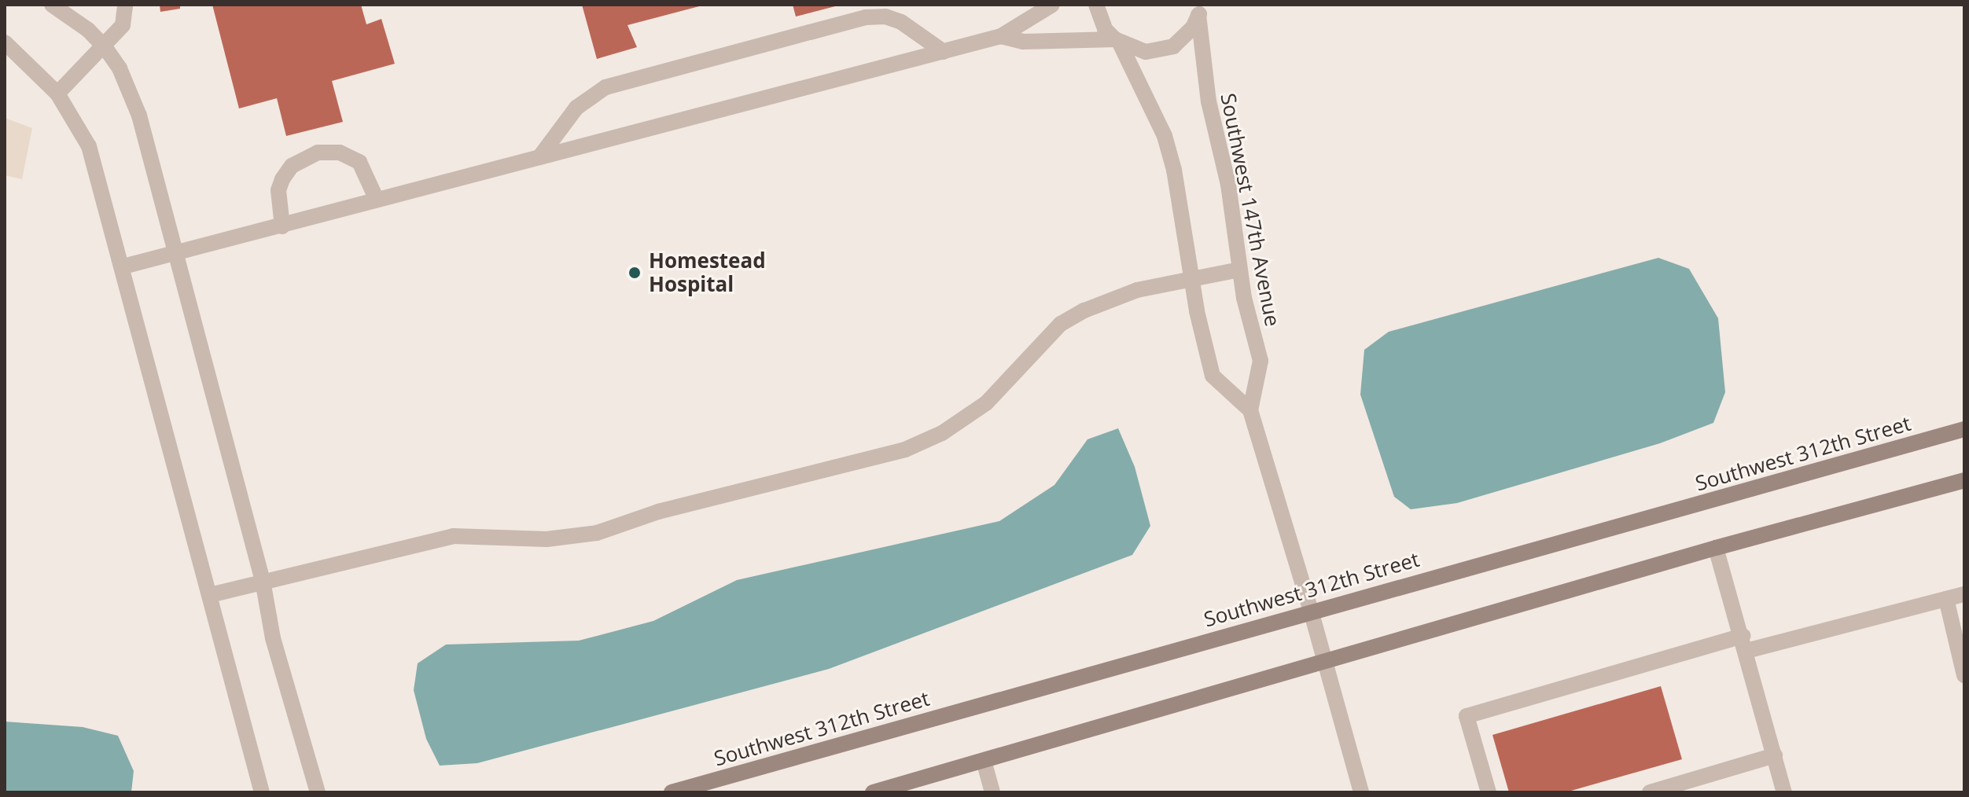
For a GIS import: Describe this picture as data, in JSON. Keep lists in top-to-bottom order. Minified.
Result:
{"streets":{"main road":["Southwest 312th Street"],"street":["Southwest 147th Avenue"]},"crossings":[["Southwest 147th Avenue","Southwest 312th Street"]],"places":["Homestead Hospital"]}
